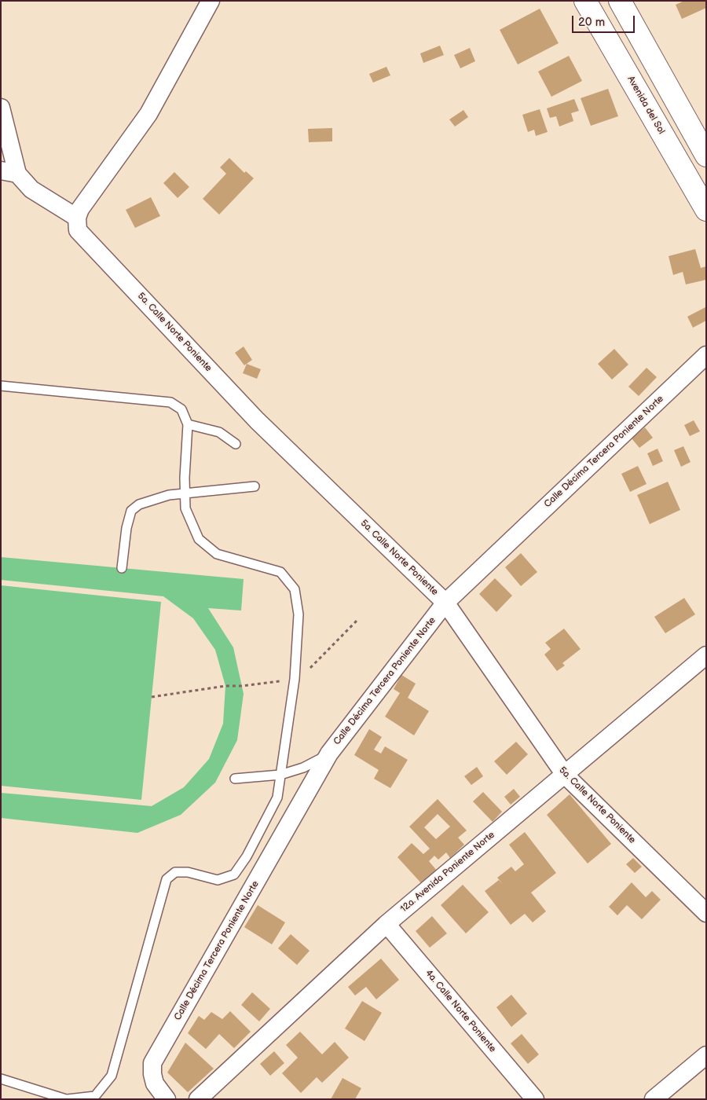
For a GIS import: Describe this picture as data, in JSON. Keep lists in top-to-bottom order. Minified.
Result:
{"streets":{"main road":["Avenida del Sol"],"street":["5a. Calle Norte Poniente","Calle Décima Tercera Poniente Norte","12a. Avenida Poniente Norte","4a. Calle Norte Poniente"]},"crossings":[["5a. Calle Norte Poniente","Calle Décima Tercera Poniente Norte"],["5a. Calle Norte Poniente","12a. Avenida Poniente Norte"],["12a. Avenida Poniente Norte","4a. Calle Norte Poniente"]],"scale_bar":"20 m"}
